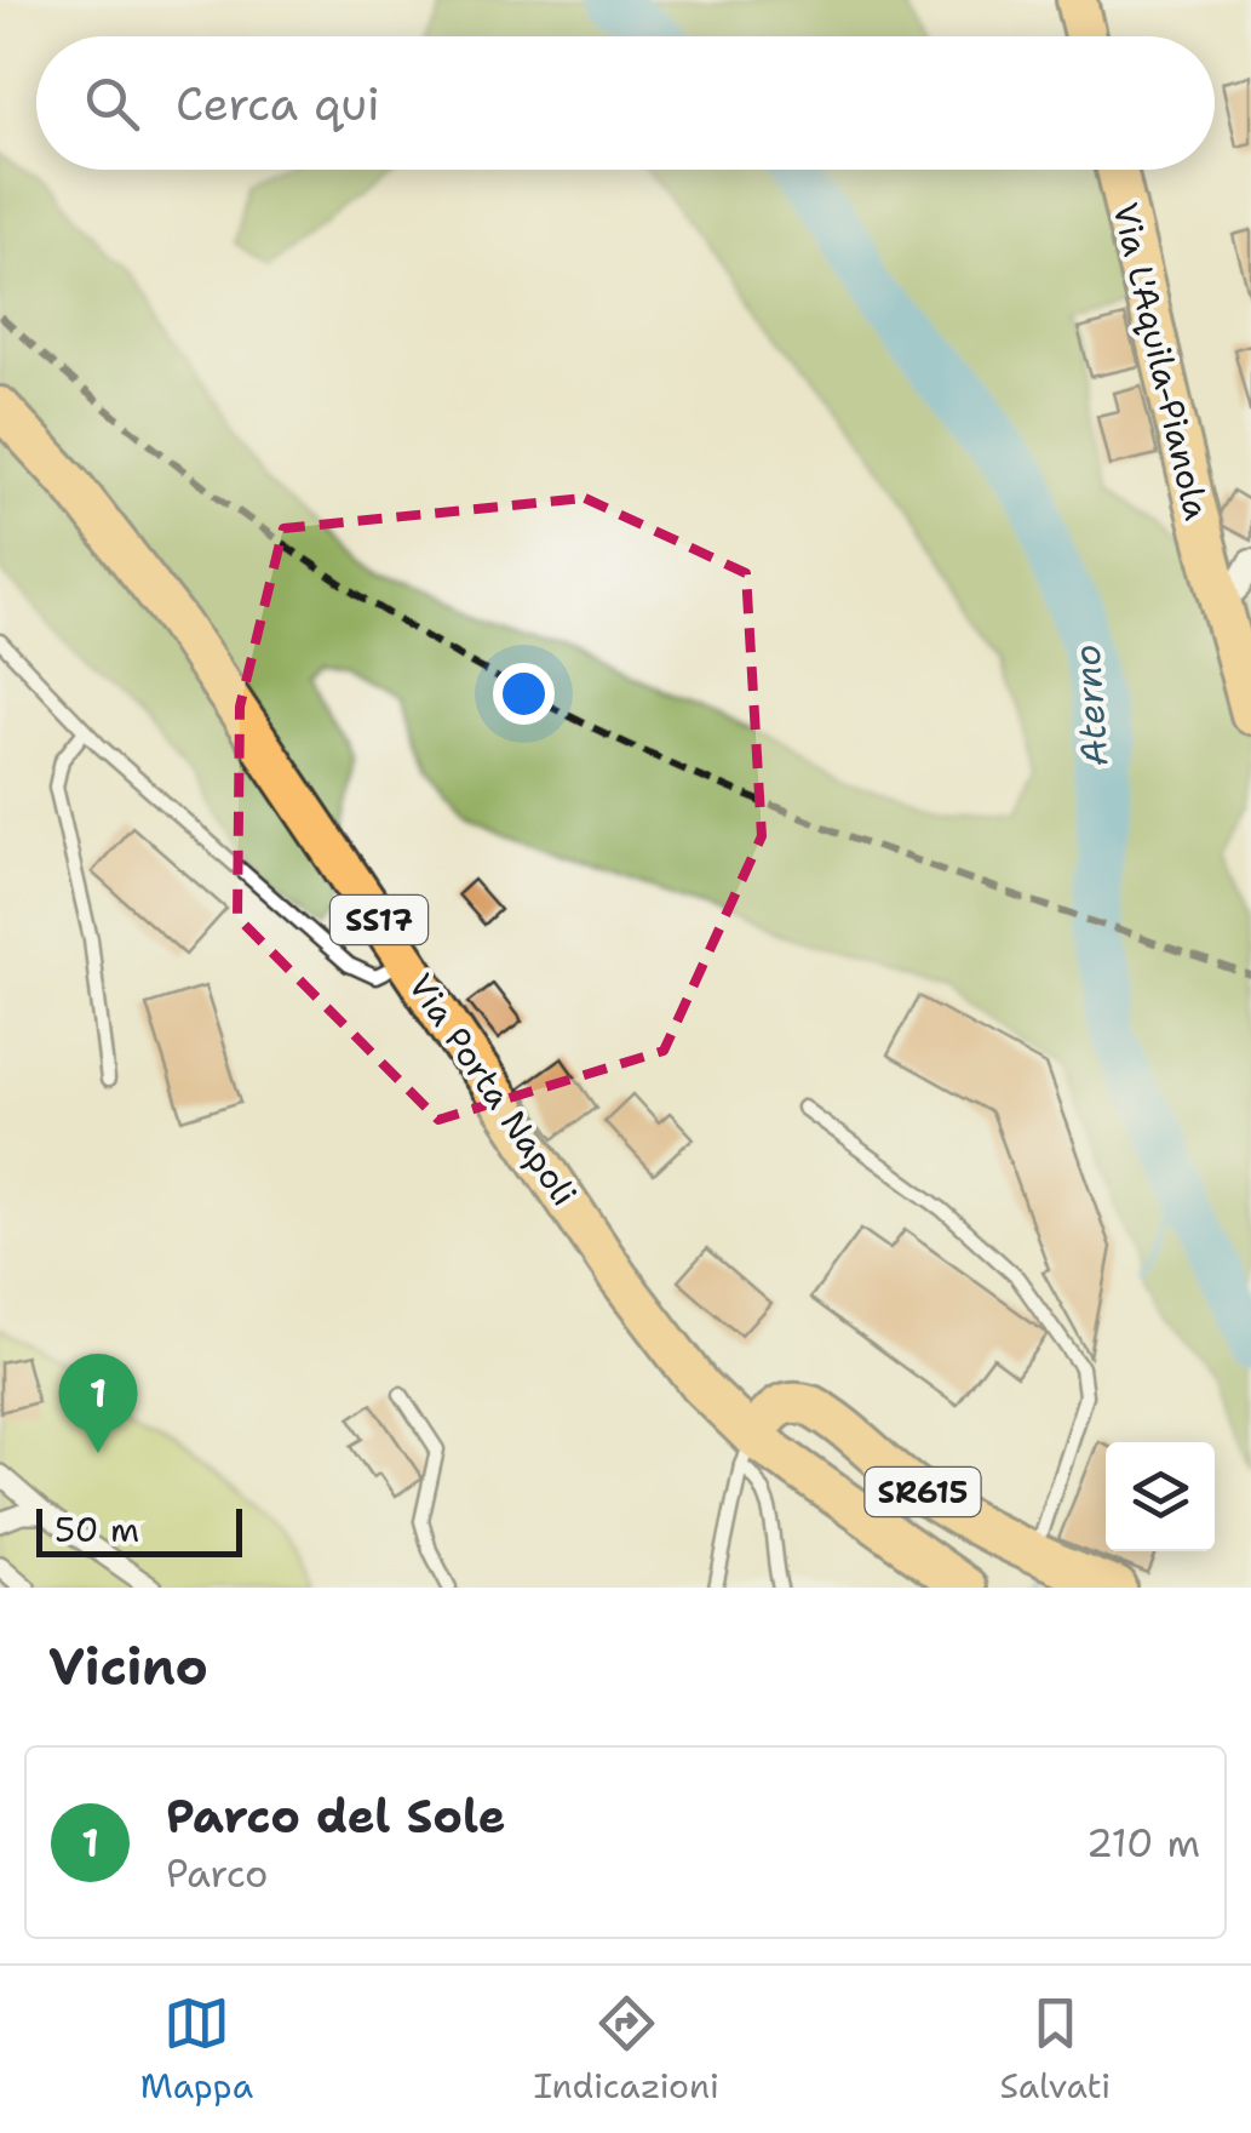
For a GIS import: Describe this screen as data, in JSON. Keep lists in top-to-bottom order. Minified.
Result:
{"streets":{"main road":["Via L'Aquila-Pianola","SS17","Via Porta Napoli","SR615"]},"crossings":[["Via Porta Napoli","SR615"]],"water":["Aterno"],"scale_bar":"50 m","page":{"search":"Cerca qui","pins":"1","scale":"50 m","heading":"Vicino","list":[{"mark":"1","name":"Parco del Sole","note":"Parco","value":"210 m"}],"nav":["Mappa","Indicazioni","Salvati"]}}
